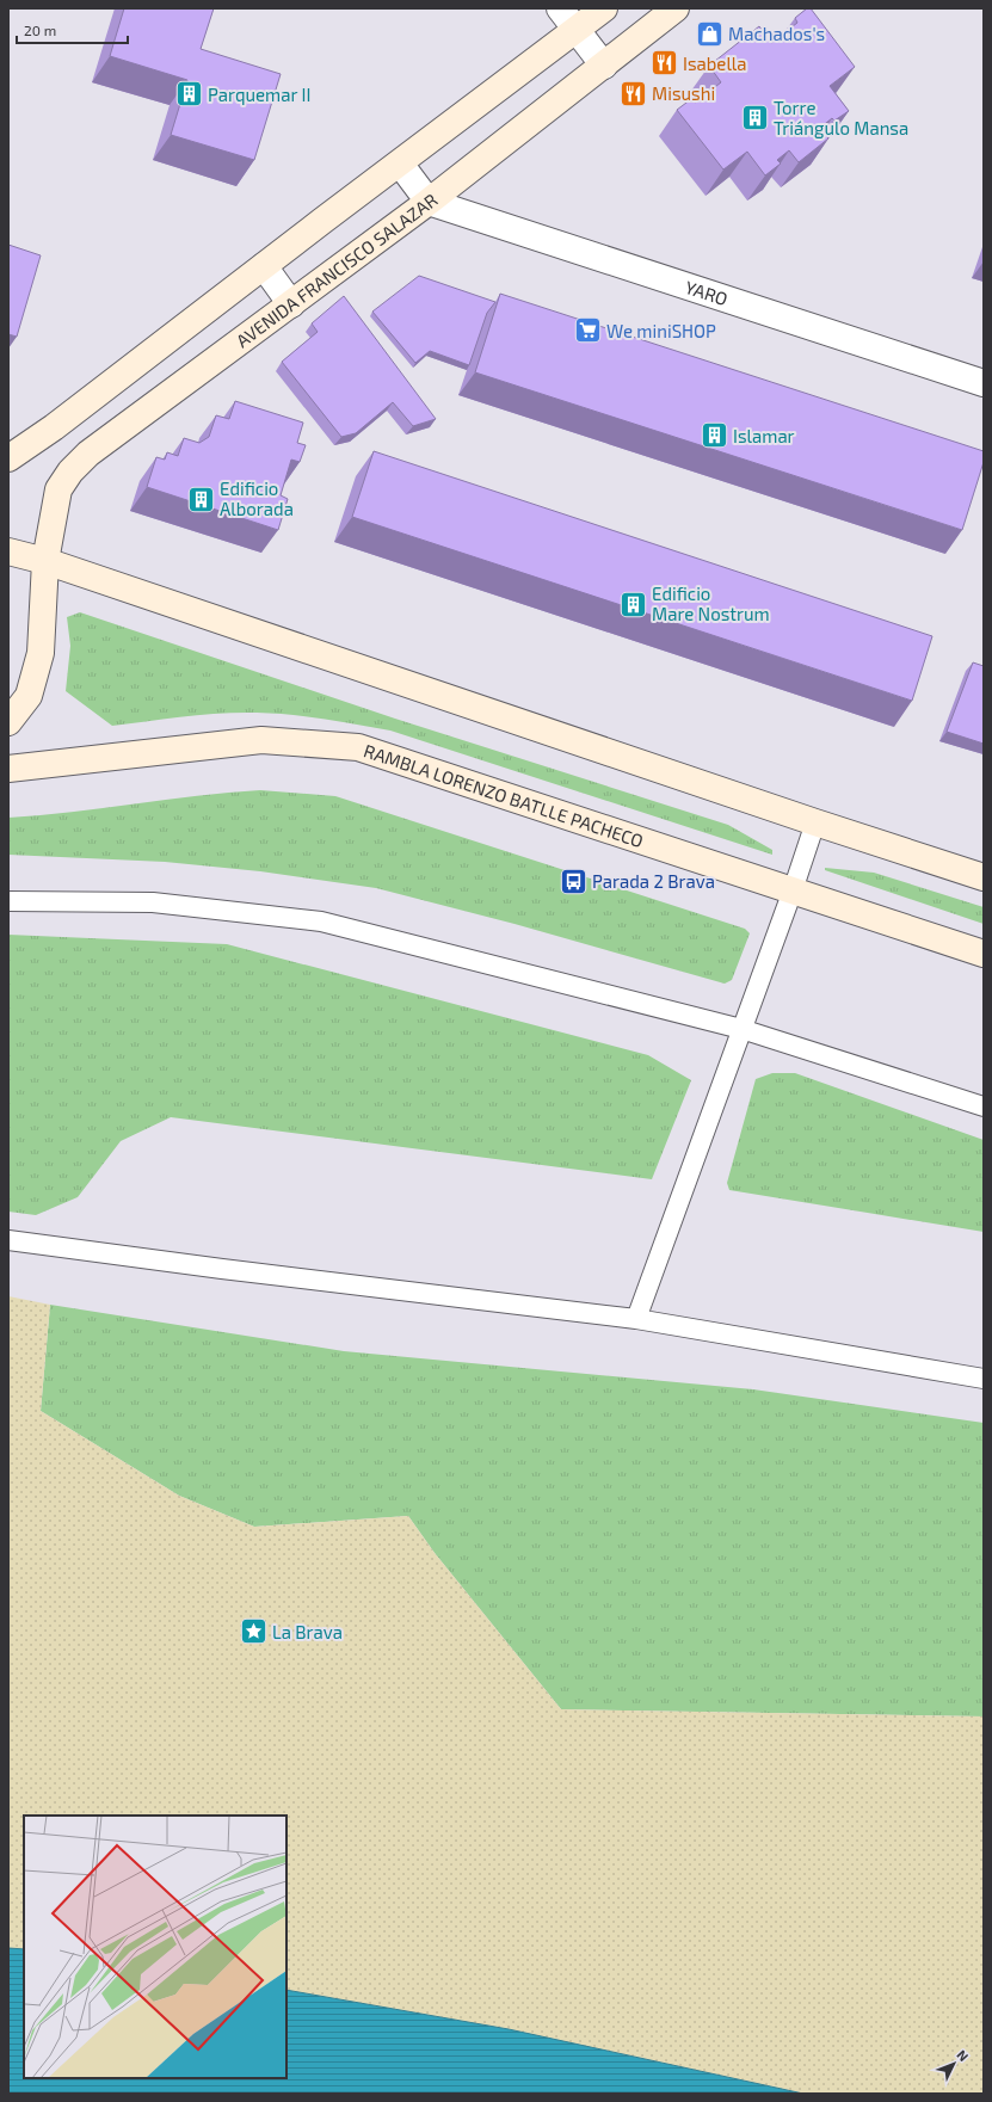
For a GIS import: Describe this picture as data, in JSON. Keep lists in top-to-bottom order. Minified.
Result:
{"streets":{"main road":["AVENIDA FRANCISCO SALAZAR","RAMBLA LORENZO BATLLE PACHECO"],"street":["YARO"]},"crossings":[["AVENIDA FRANCISCO SALAZAR","YARO"]],"places":{"shop":["Machados's"],"restaurant":["Isabella","Misushi"],"building":["Parquemar II","Torre Triángulo Mansa","Islamar","Edificio Alborada","Edificio Mare Nostrum"],"supermarket":["We miniSHOP"],"bus stop":["Parada 2 Brava"],"place":["La Brava"]},"scale_bar":"20 m","north":"top right"}
